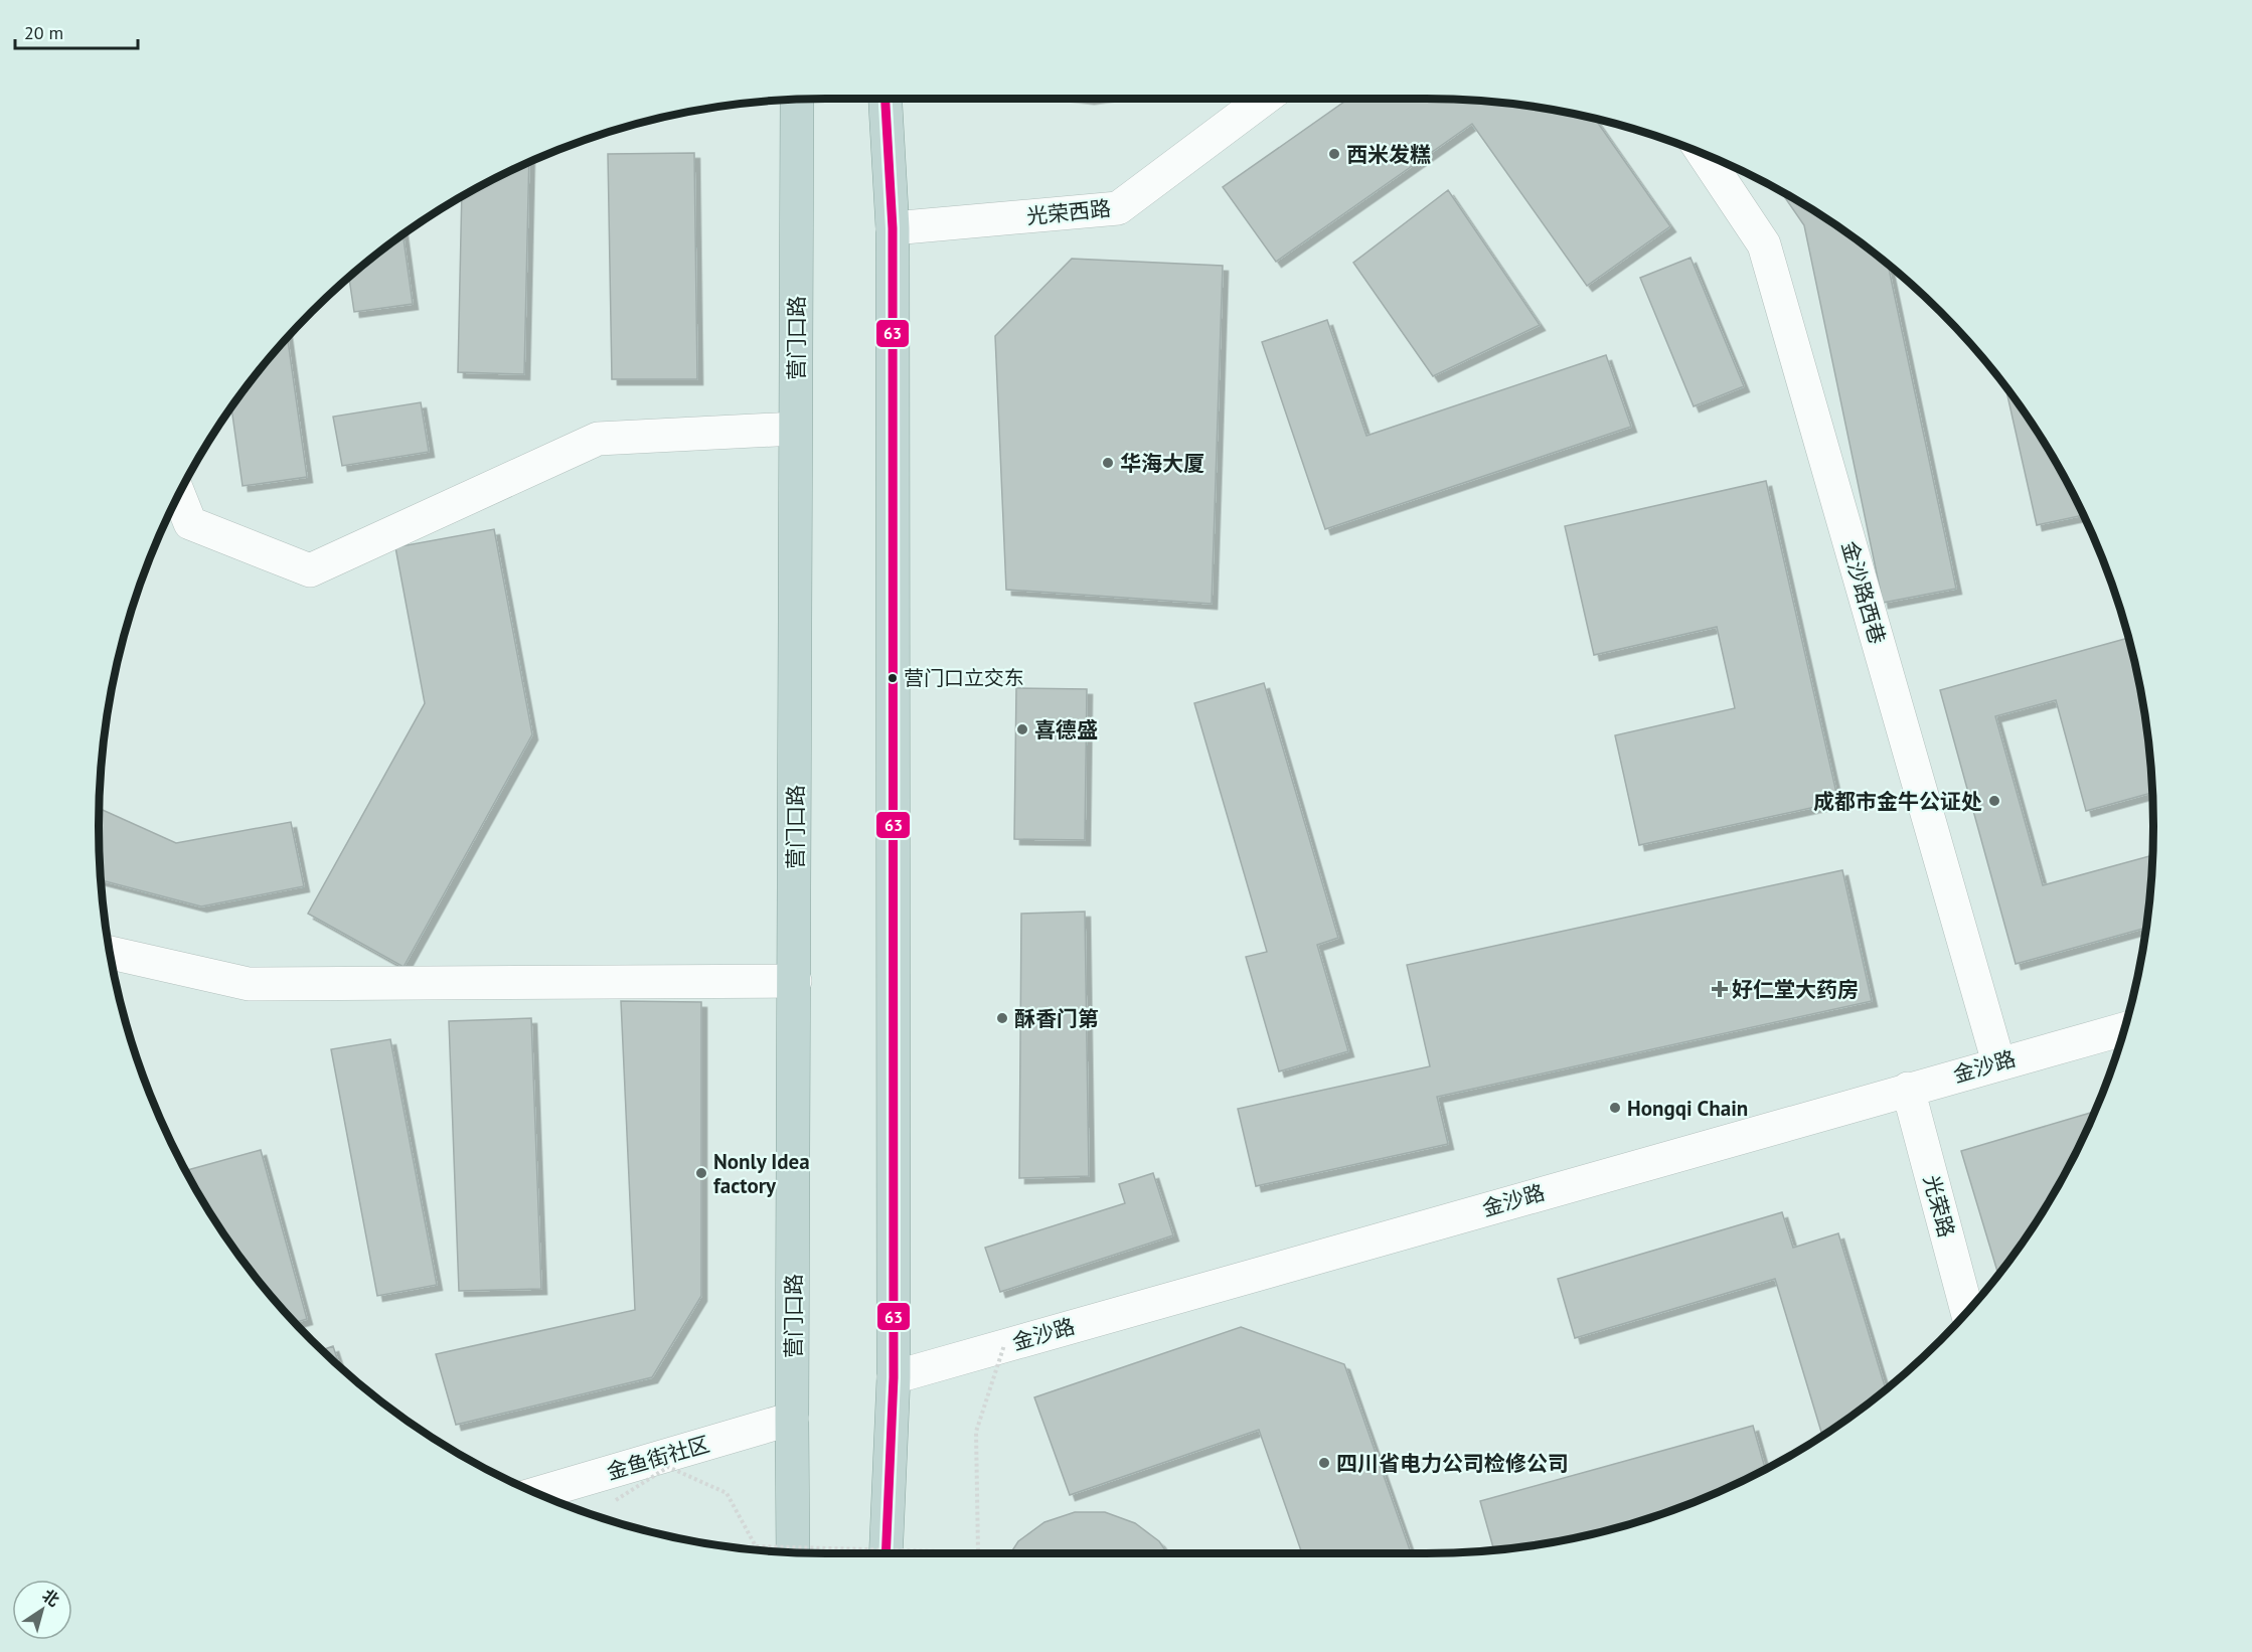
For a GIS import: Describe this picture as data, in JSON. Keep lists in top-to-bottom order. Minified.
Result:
{"streets":{"highway":["营门口路"],"street":["光荣西路","金沙路西巷","金沙路","光荣路","金鱼街社区"]},"crossings":[["营门口路","金鱼街社区"],["金沙路西巷","金沙路"],["金沙路","光荣路"]],"places":{"other":["西米发糕","华海大厦","营门口立交东","喜德盛","成都市金牛公证处","酥香门第","Hongqi Chain","Nonly Idea factory","四川省电力公司检修公司"],"health":["好仁堂大药房"]},"lines":["transit line 63"],"scale_bar":"20 m","north":"top right"}
